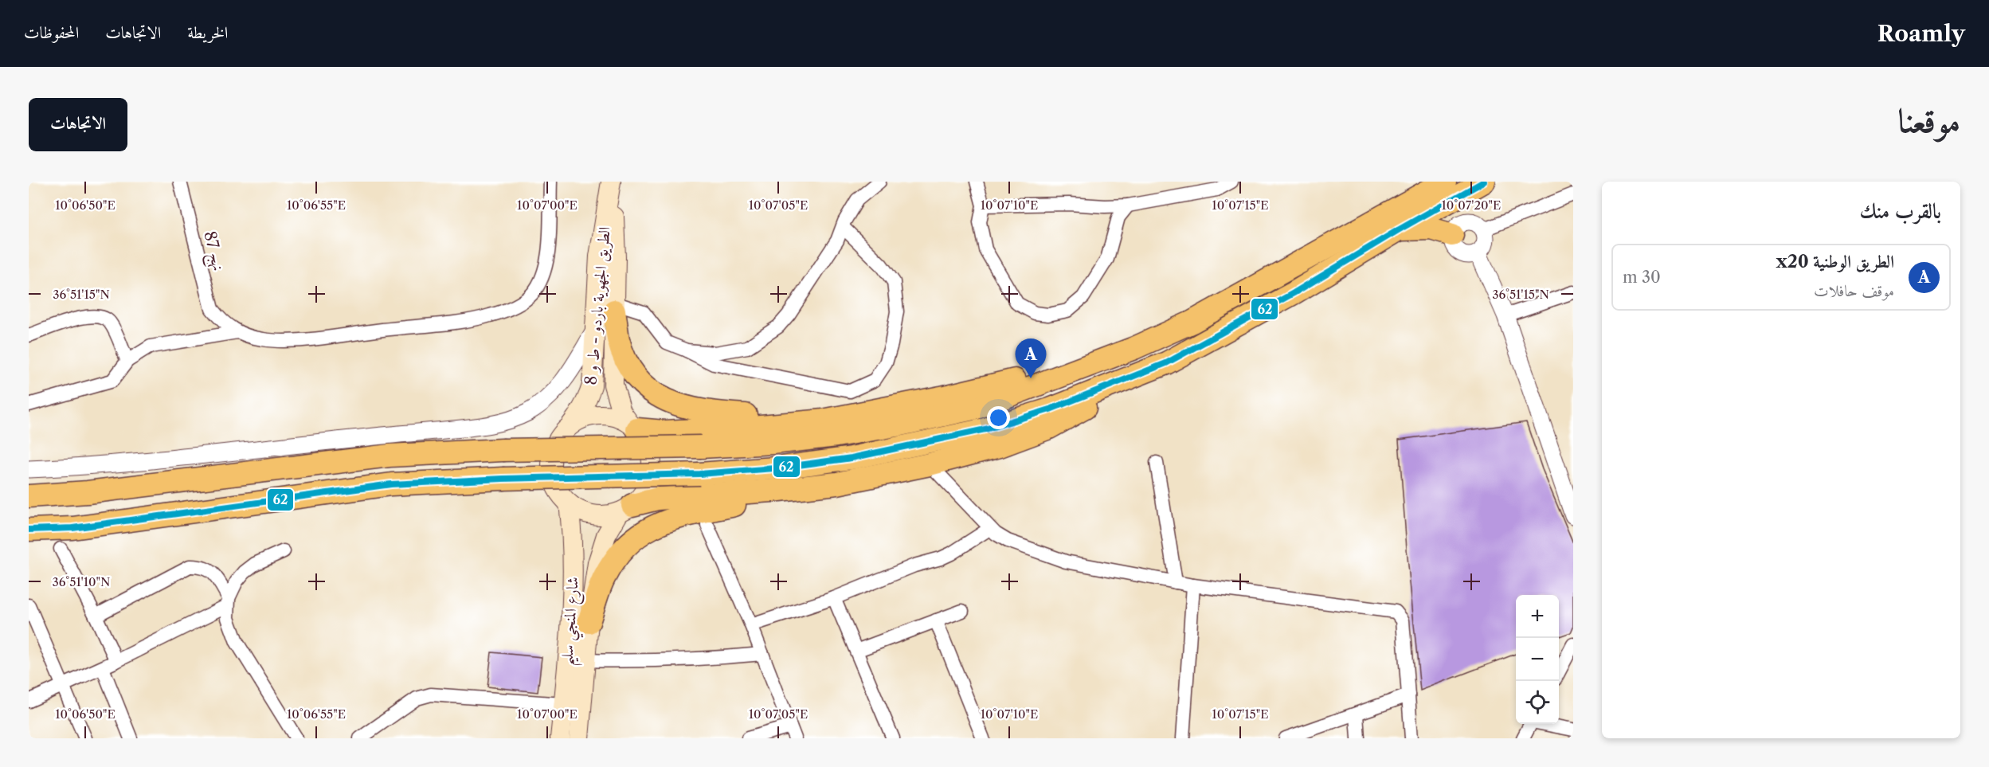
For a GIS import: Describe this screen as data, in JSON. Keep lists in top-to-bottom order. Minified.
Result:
{"streets":{"main road":["الطريق الجهوية باردو - ط و 8","شارع المنجي سليم"],"street":["نهج 87"]},"crossings":[["الطريق الجهوية باردو - ط و 8","شارع المنجي سليم"]],"lines":["transit line 62"],"page":{"header":"Roamly","nav":["الخريطة","الاتجاهات","المحفوظات"],"title":"موقعنا","buttons":"الاتجاهات","heading":"بالقرب منك","list":[{"mark":"A","name":"الطريق الوطنية x20","note":"موقف حافلات","value":"30 m"}],"pins":"A","map_buttons":["+","−"]},"coordinates":["10°06'50\"E","10°06'55\"E","10°07'00\"E","10°07'05\"E","10°07'10\"E","10°07'15\"E","10°07'20\"E","36°51'15\"N","36°51'10\"N"]}
